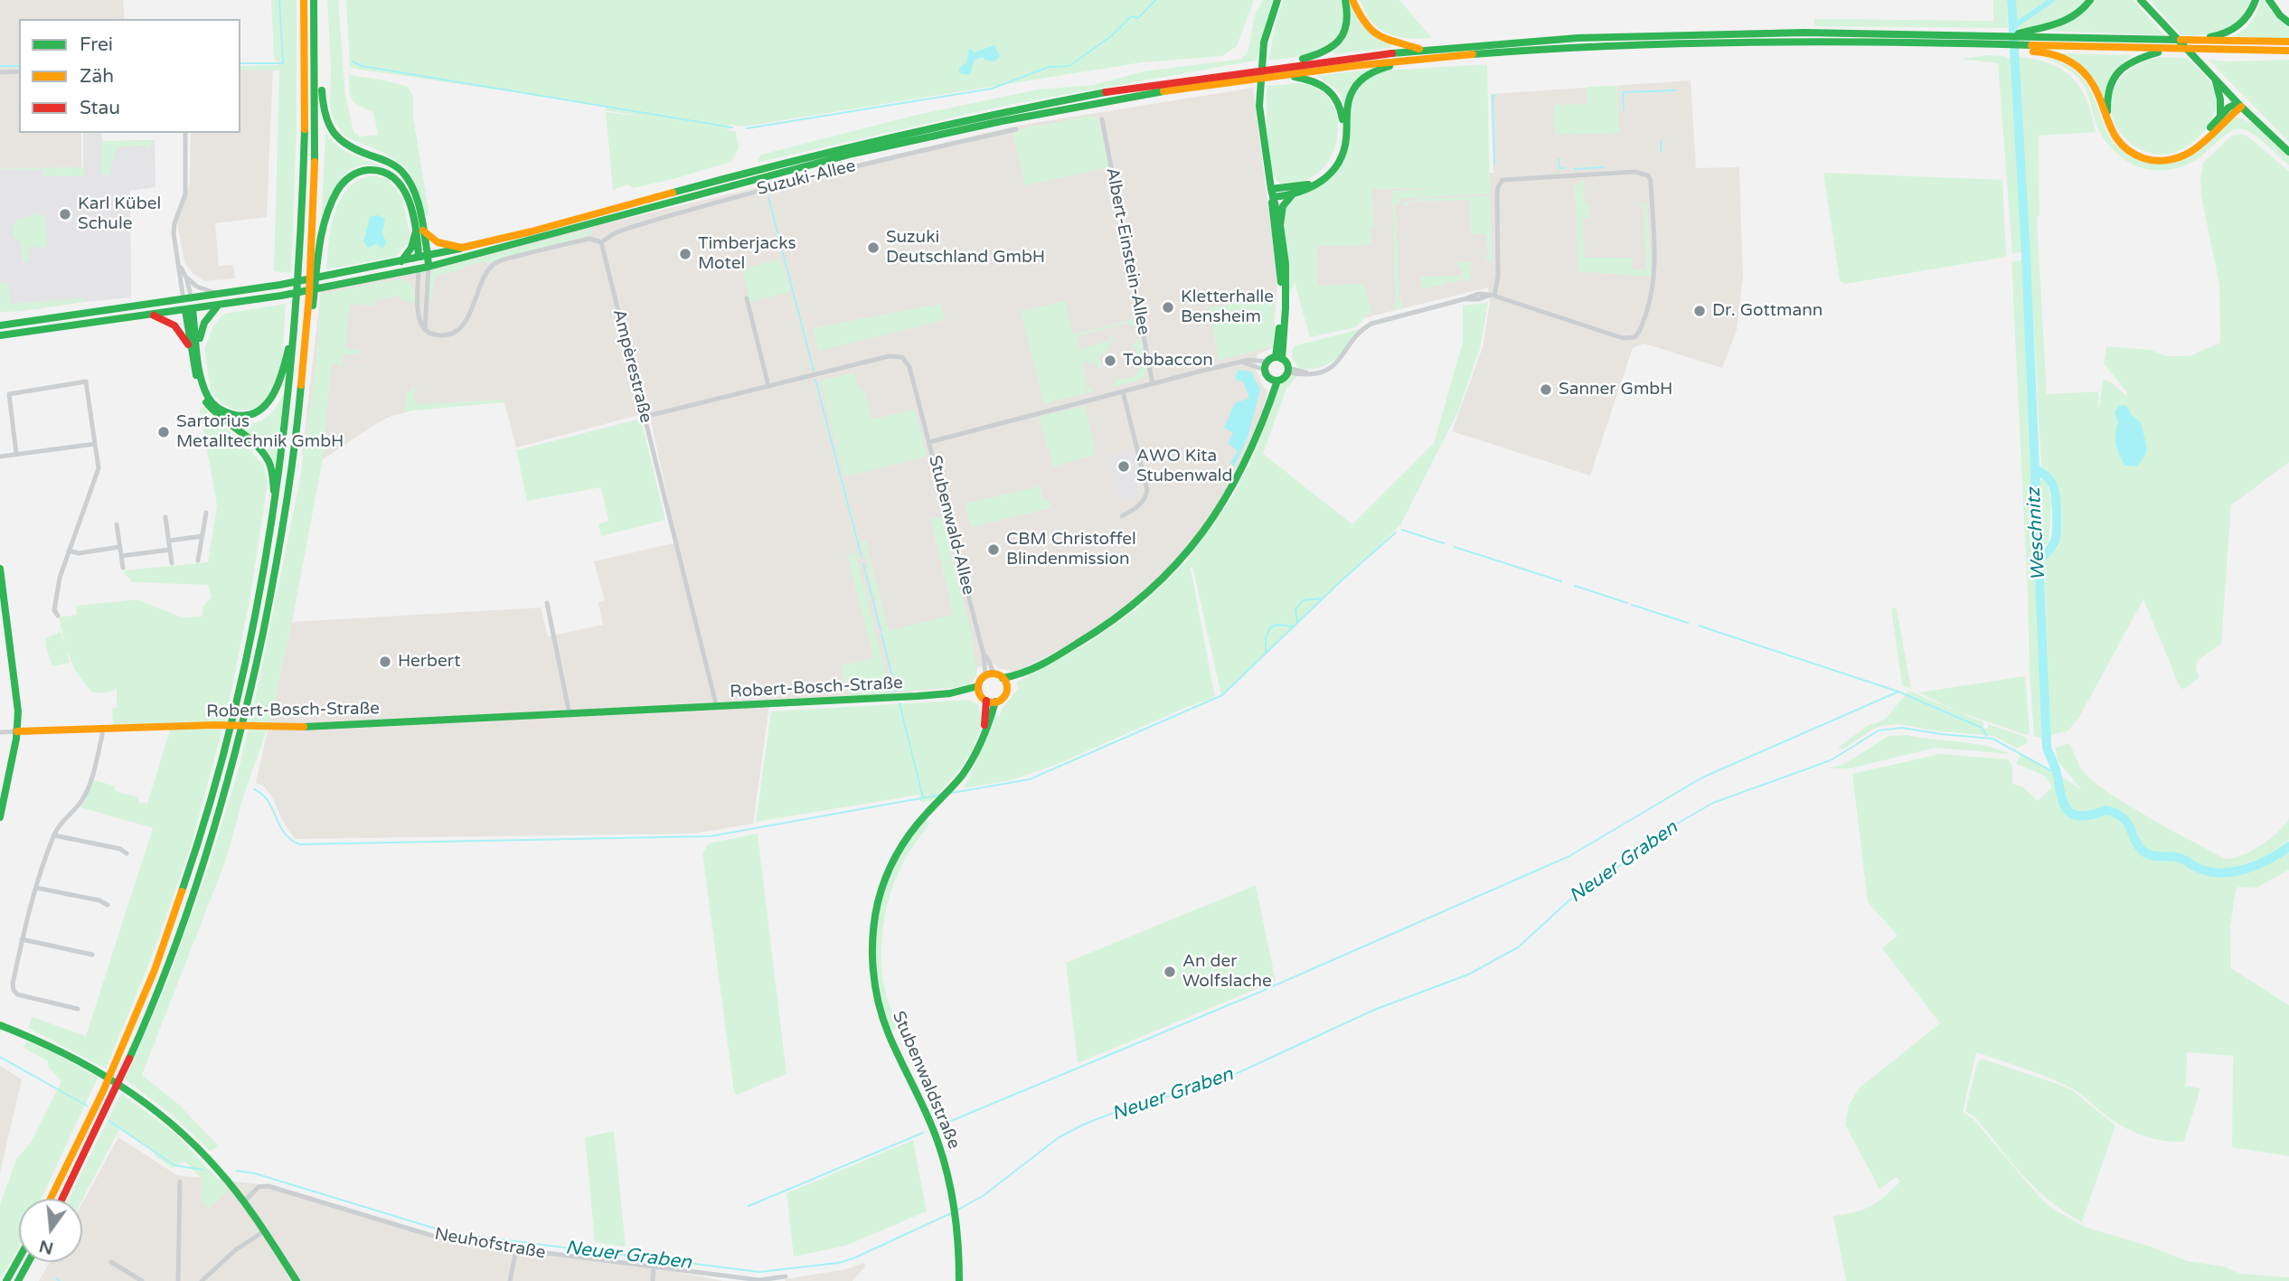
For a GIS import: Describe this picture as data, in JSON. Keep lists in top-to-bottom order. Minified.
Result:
{"streets":{"main road":["Robert-Bosch-Straße","Stubenwaldstraße"],"street":["Suzuki-Allee","Albert-Einstein-Allee","Ampèrestraße","Stubenwald-Allee","Neuhofstraße"]},"crossings":[["Suzuki-Allee","Ampèrestraße"],["Albert-Einstein-Allee","Stubenwald-Allee"],["Ampèrestraße","Robert-Bosch-Straße"],["Stubenwald-Allee","Robert-Bosch-Straße"],["Stubenwald-Allee","Stubenwaldstraße"],["Robert-Bosch-Straße","Stubenwaldstraße"]],"water":["Weschnitz","Neuer Graben"],"places":["Karl Kübel Schule","Suzuki Deutschland GmbH","Timberjacks Motel","Kletterhalle Bensheim","Dr. Gottmann","Tobbaccon","Sanner GmbH","Sartorius Metalltechnik GmbH","AWO Kita Stubenwald","CBM Christoffel Blindenmission","Herbert","An der Wolfslache"],"legend":["Frei","Zäh","Stau"],"north":"bottom"}
